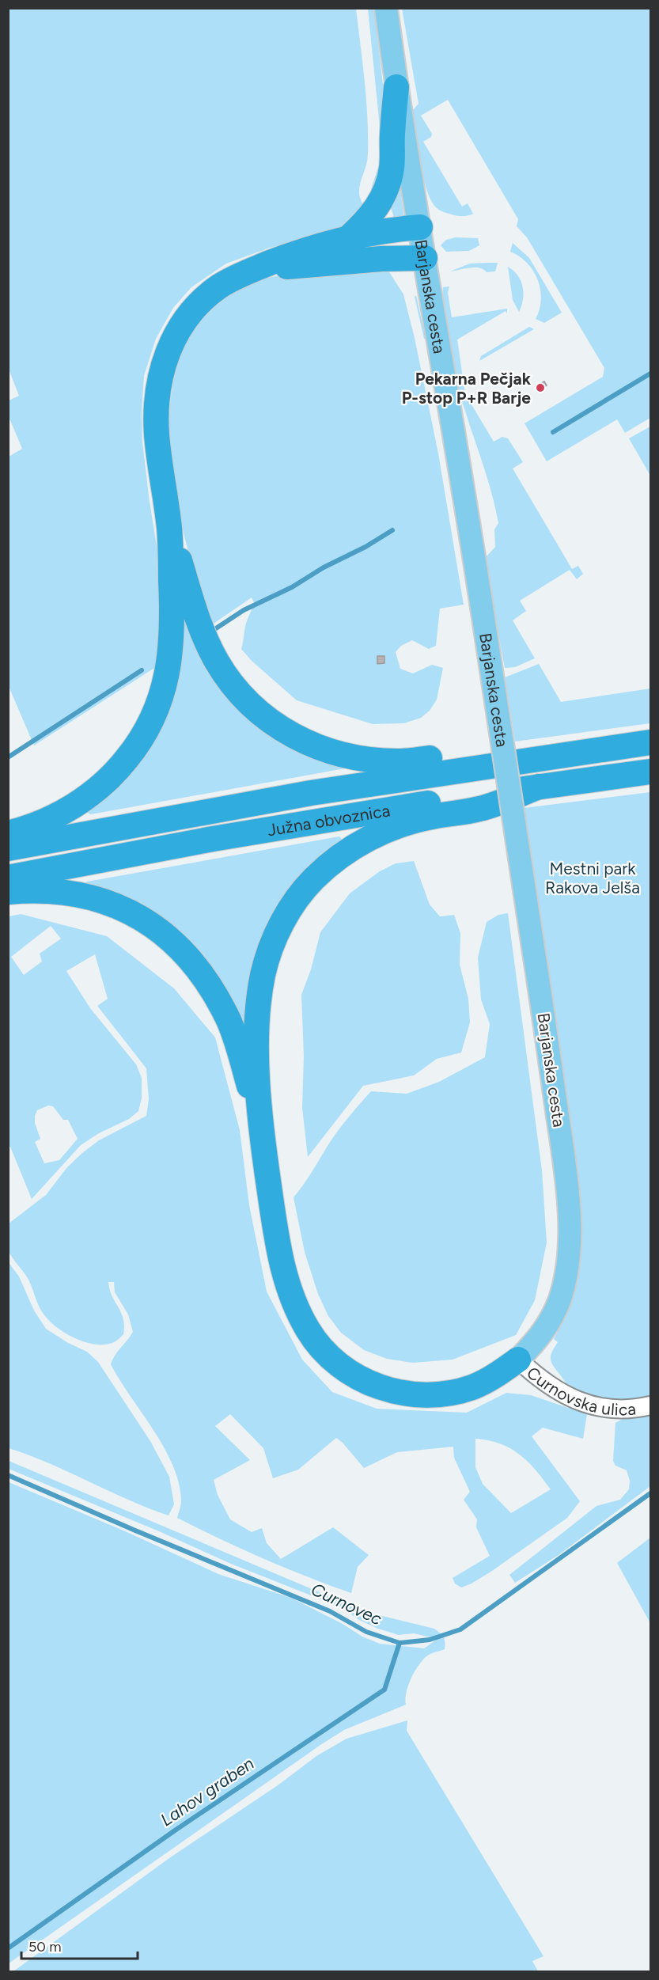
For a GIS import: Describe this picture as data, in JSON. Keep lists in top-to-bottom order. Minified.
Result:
{"streets":{"highway":["Južna obvoznica"],"main road":["Barjanska cesta"],"street":["Curnovska ulica"]},"crossings":[["Barjanska cesta","Curnovska ulica"]],"water":["Curnovec","Lahov graben"],"parks":["Mestni park Rakova Jelša"],"places":["Pekarna Pečjak P-stop P+R Barje"],"scale_bar":"50 m"}
